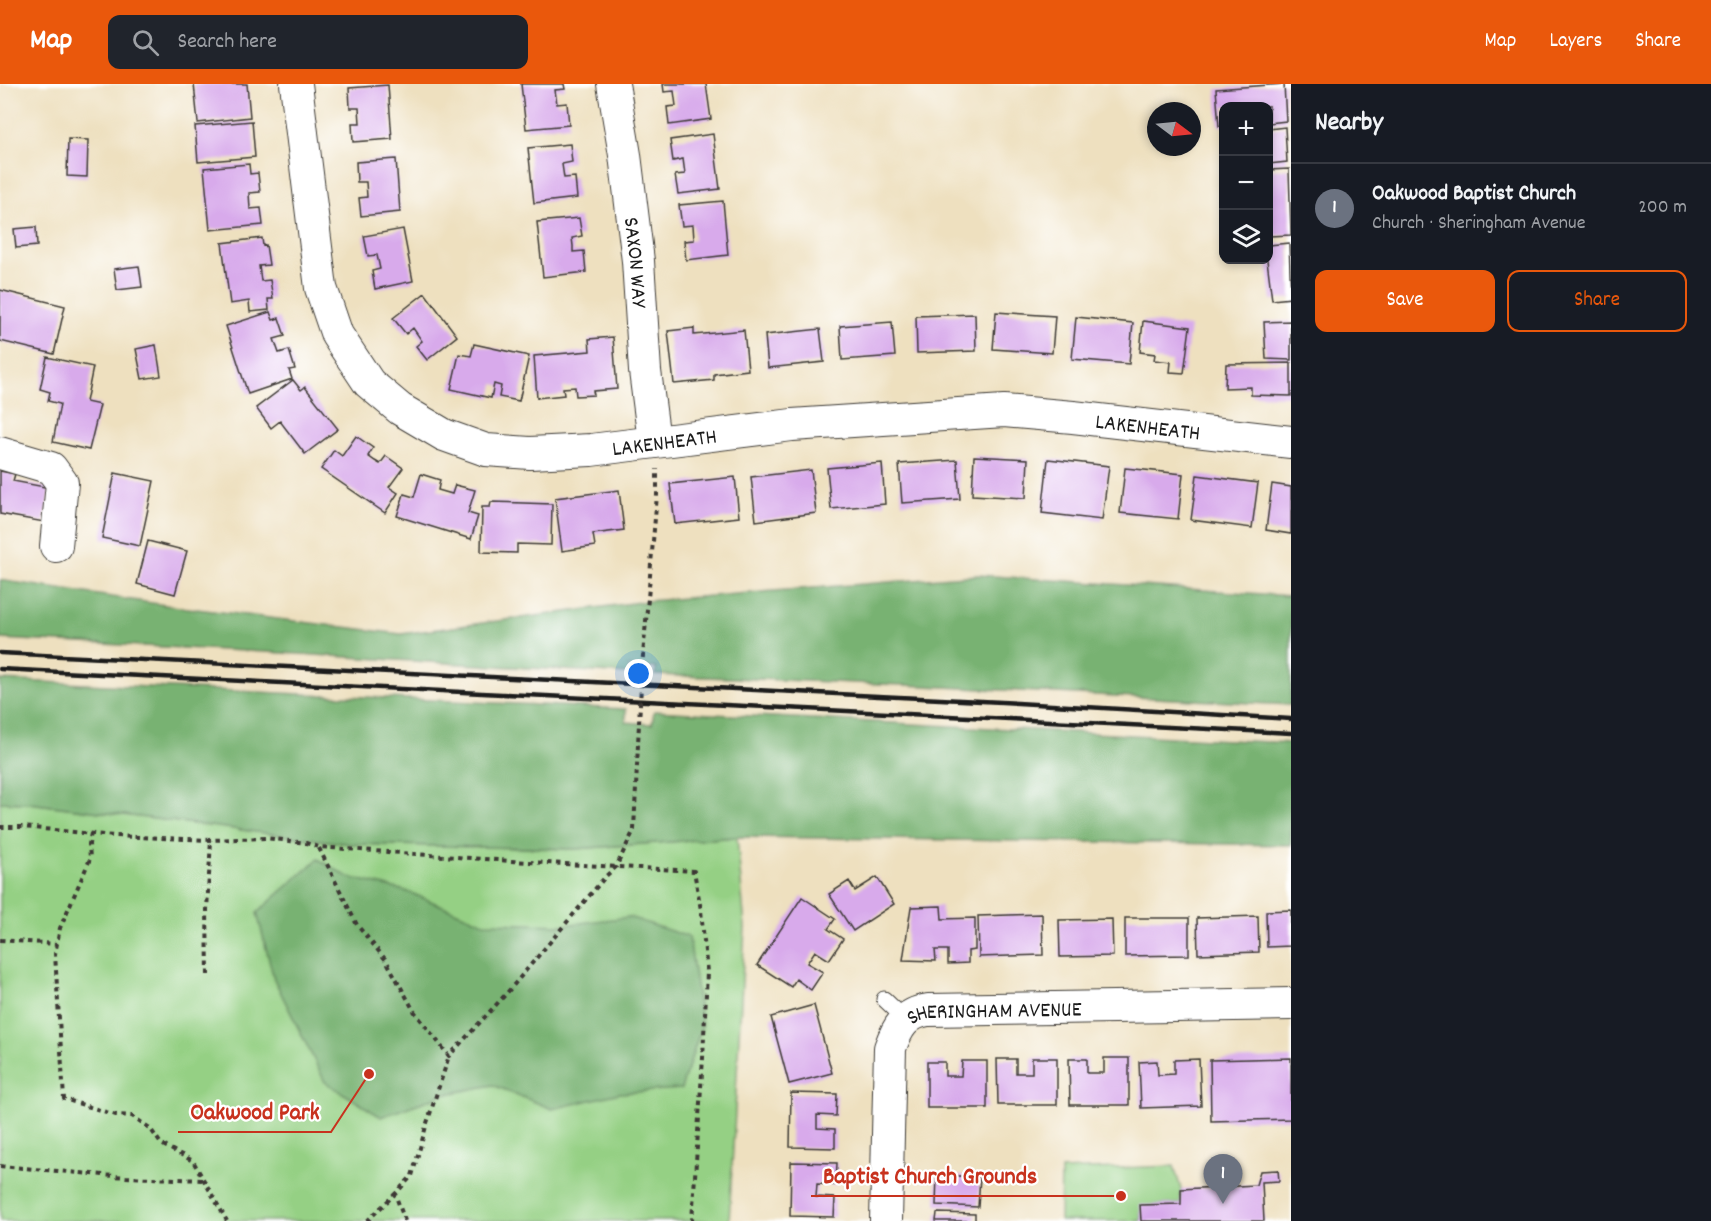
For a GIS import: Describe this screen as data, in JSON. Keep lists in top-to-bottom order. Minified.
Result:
{"streets":{"street":["SAXON WAY","LAKENHEATH","SHERINGHAM AVENUE"]},"crossings":[["SAXON WAY","LAKENHEATH"]],"places":["Oakwood Park","Baptist Church Grounds"],"north":"right","page":{"header":"Map","search":"Search here","nav":["Map","Layers","Share"],"heading":"Nearby","map_buttons":["+","−"],"list":[{"mark":"1","name":"Oakwood Baptist Church","note":"Church · Sheringham Avenue","value":"200 m"}],"buttons":["Save","Share"],"pins":"1"}}
